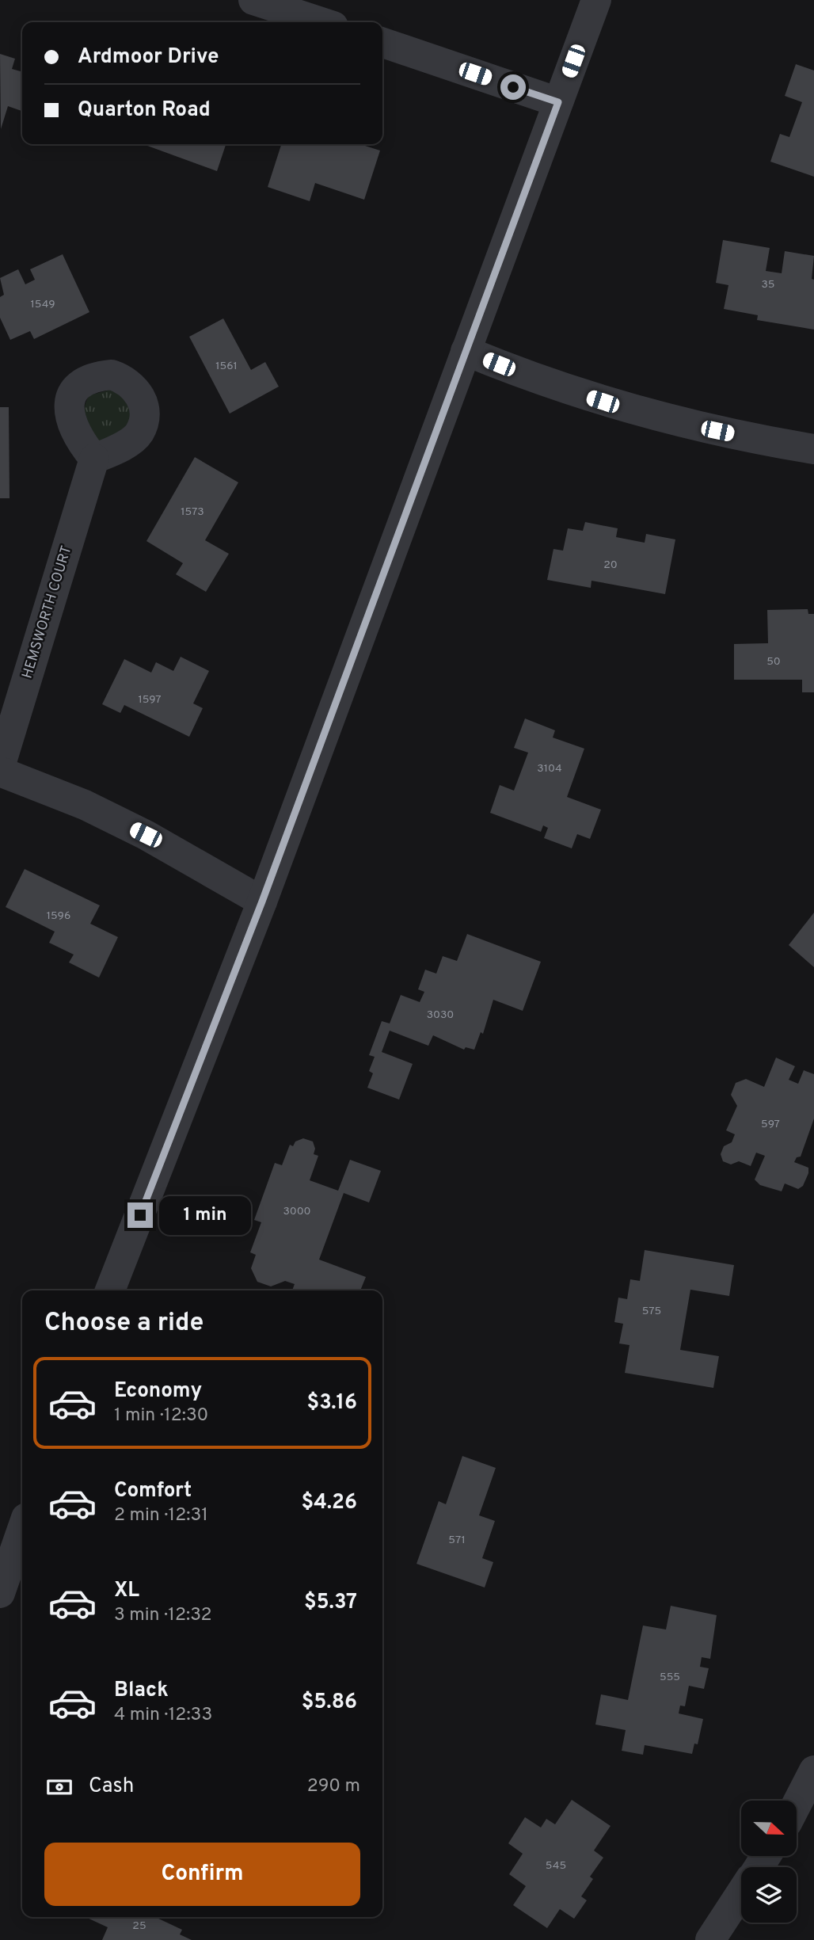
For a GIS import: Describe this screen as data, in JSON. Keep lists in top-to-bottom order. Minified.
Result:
{"streets":{"street":["HEMSWORTH COURT"]},"house_numbers":["35","1549","1561","1573","20","50","1597","3104","1596","3030","597","3000","575","571","555","545","25"],"north":"right","page":{"banner":["Ardmoor Drive","Quarton Road"],"bubble":"1 min","heading":"Choose a ride","list":[{"name":"Economy","note":"1 min · 12:30","value":"$3.16"},{"name":"Comfort","note":"2 min · 12:31","value":"$4.26"},{"name":"XL","note":"3 min · 12:32","value":"$5.37"},{"name":"Black","note":"4 min · 12:33","value":"$5.86"}],"pay":["Cash","290 m"],"buttons":"Confirm"}}
